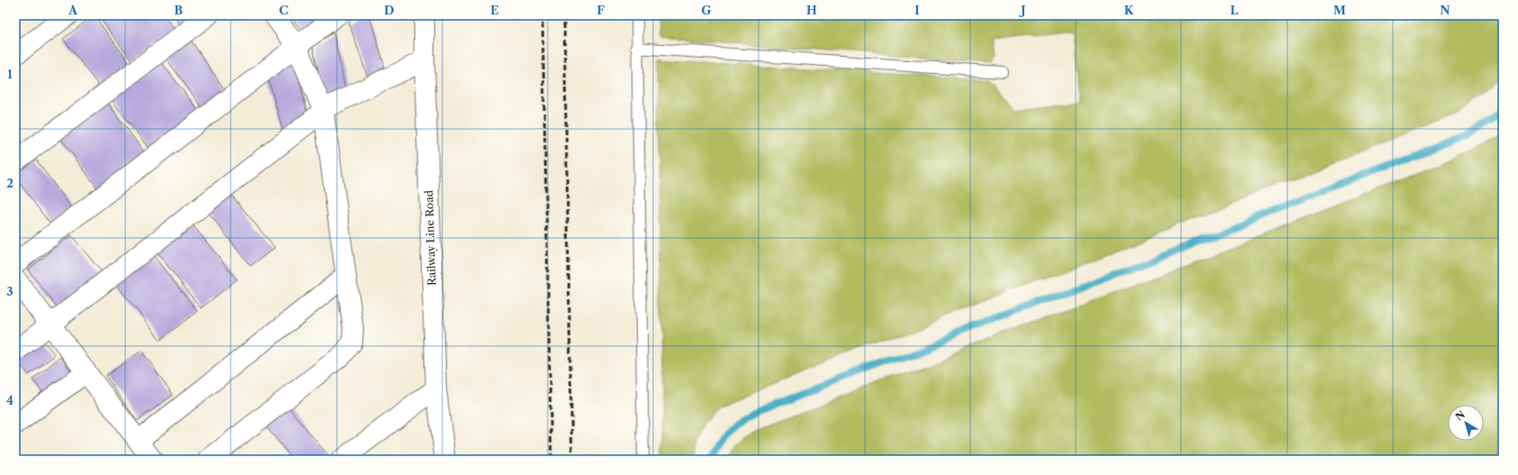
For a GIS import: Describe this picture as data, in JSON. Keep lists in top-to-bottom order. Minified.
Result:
{"streets":{"street":["Railway Line Road"]},"north":"top left","grid":{"columns":["A","B","C","D","E","F","G","H","I","J","K","L","M","N"],"rows":["1","2","3","4"]}}
